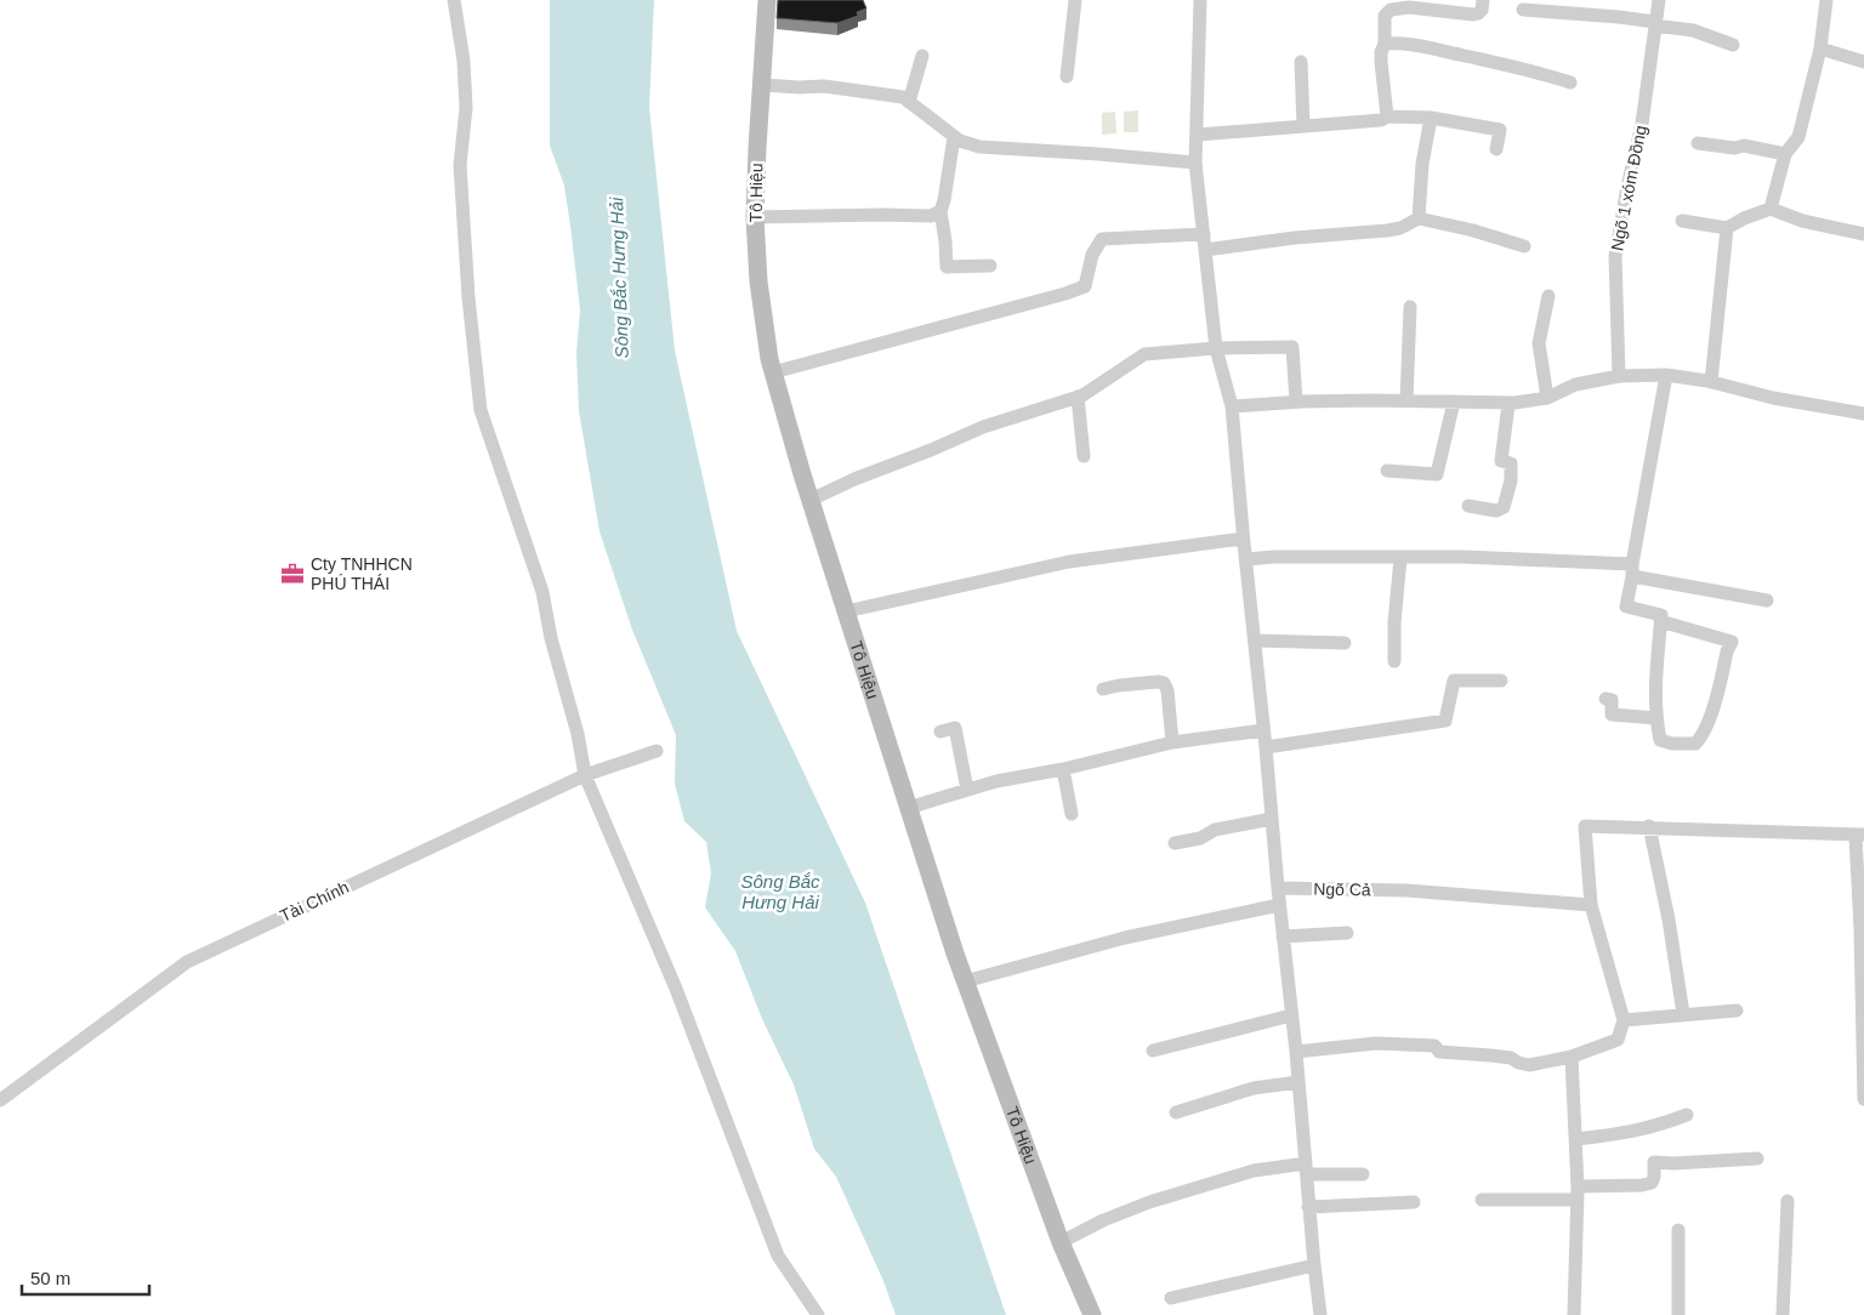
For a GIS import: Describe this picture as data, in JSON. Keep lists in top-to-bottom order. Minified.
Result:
{"streets":{"main road":["Tô Hiệu"],"street":["Ngõ 1 xóm Đồng","Ngõ Cả","Tài Chính"]},"water":["Sông Bắc Hưng Hải"],"places":{"office":["Cty TNHHCN PHÚ THÁI"]},"scale_bar":"50 m"}
